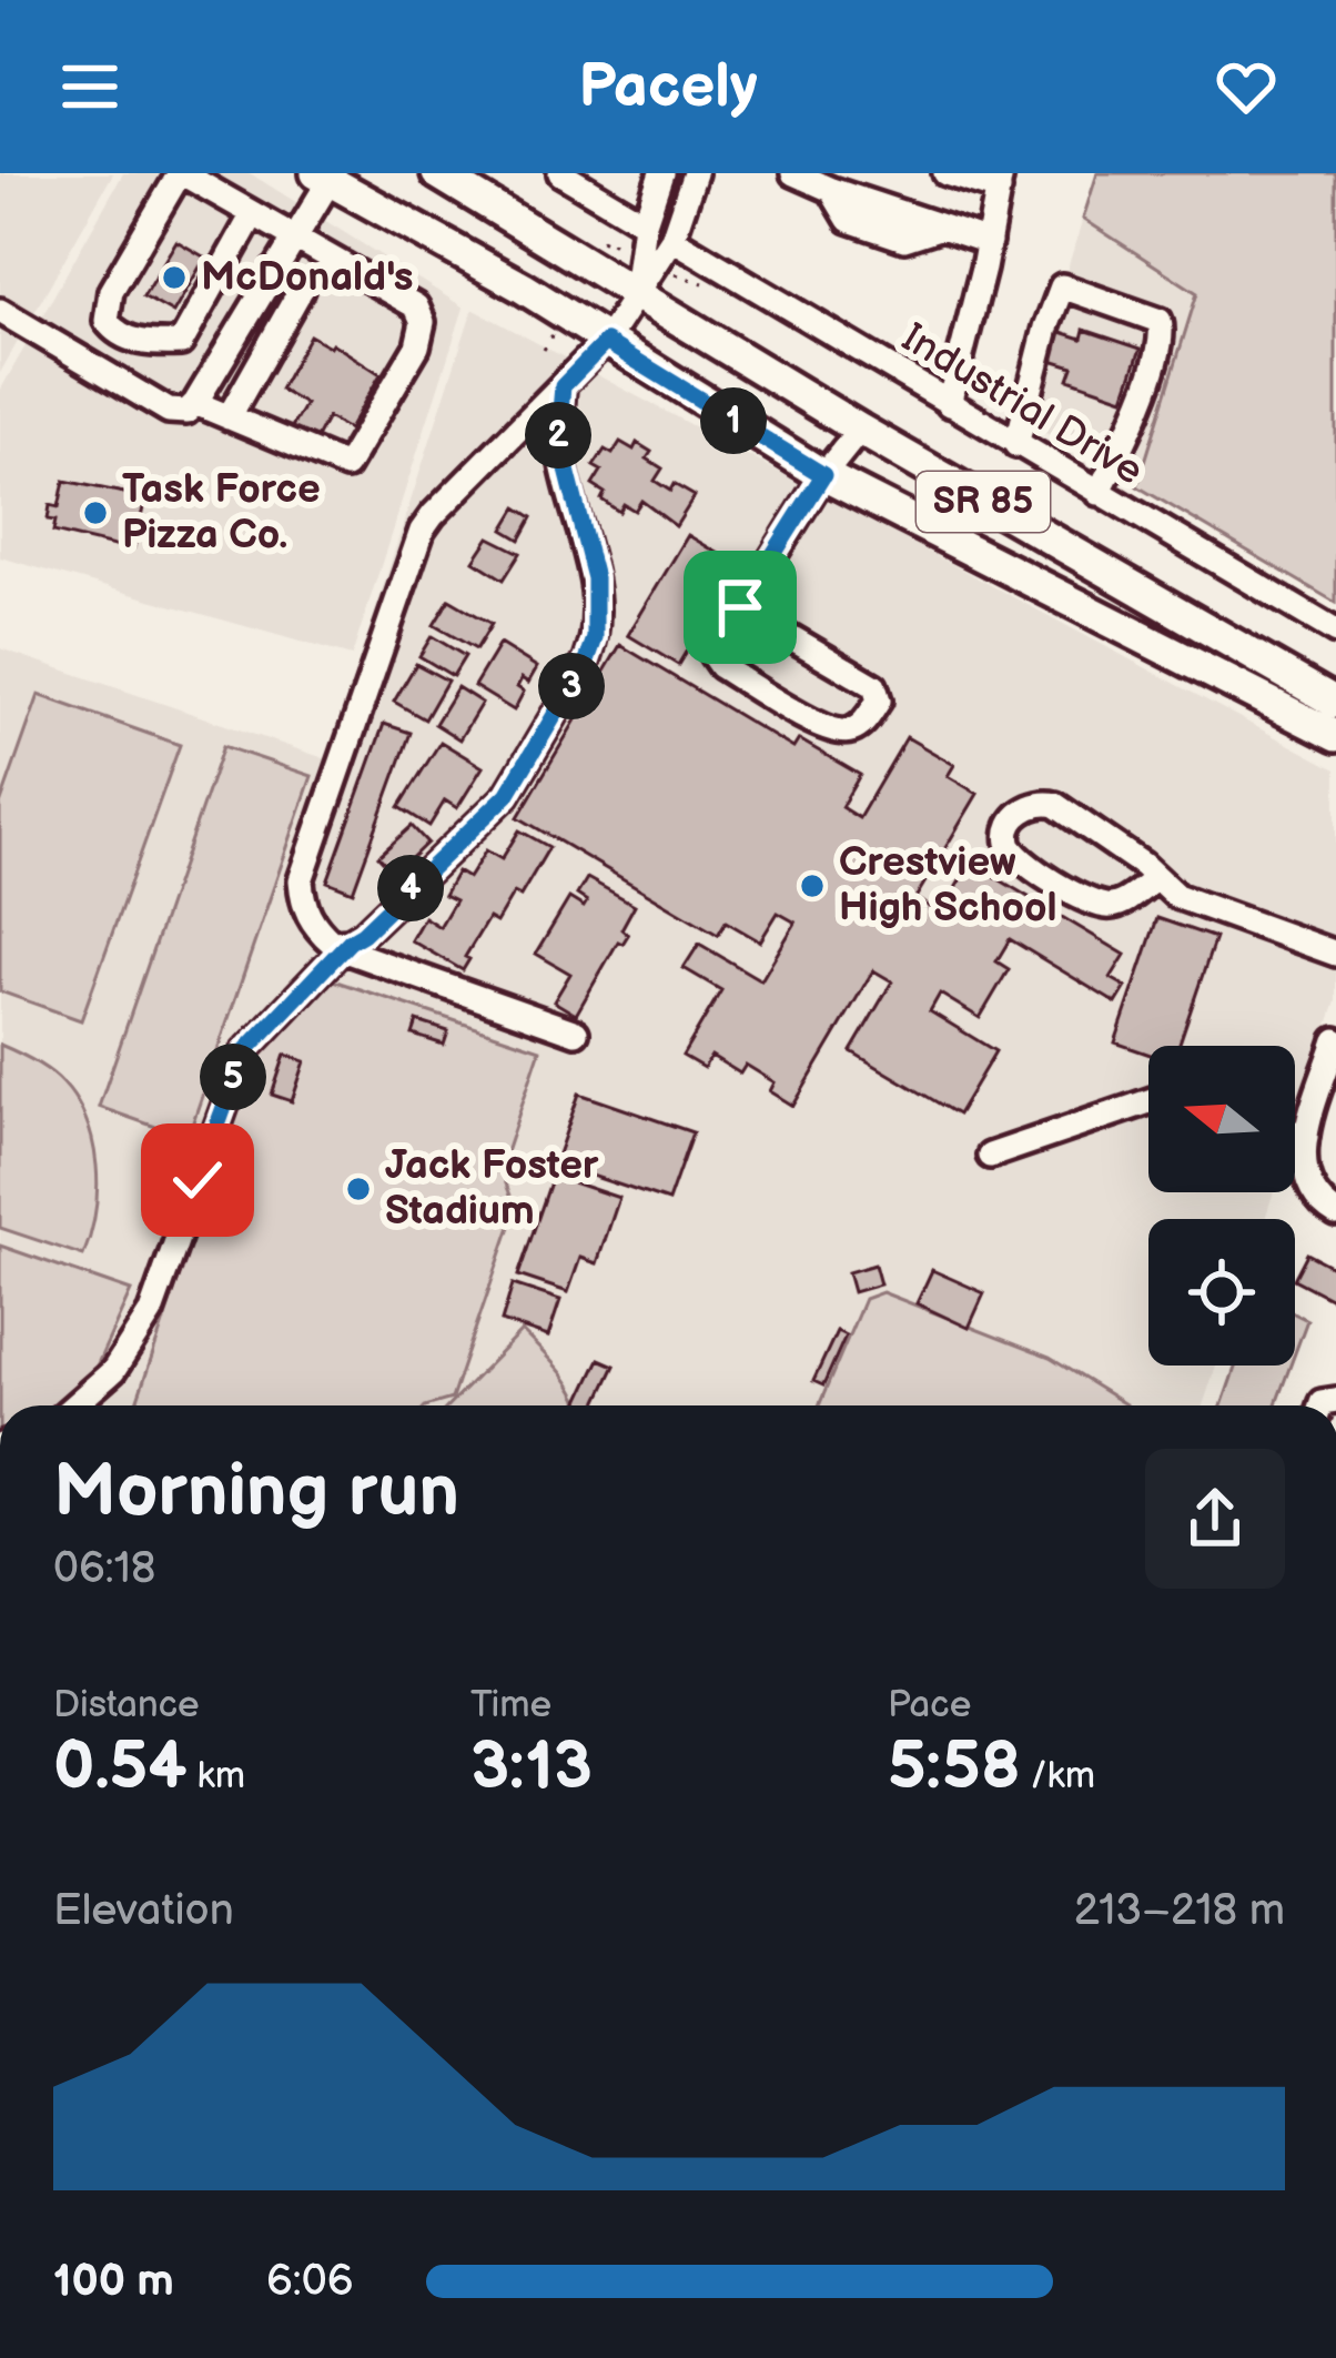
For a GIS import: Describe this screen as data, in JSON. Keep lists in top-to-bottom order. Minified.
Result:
{"streets":{"main road":["SR 85"],"street":["Industrial Drive"]},"places":["McDonald's","Task Force Pizza Co.","Crestview High School","Jack Foster Stadium"],"north":"left","page":{"header":"Pacely","pins":["1","2","3","4","5"],"heading":["Morning run","06:18"],"stats":[["Distance","0.54 km"],["Time","3:13"],["Pace","5:58 /km"]],"chart":["Elevation","213–218 m"],"list":[{"name":"100 m","note":"6:06"}]}}
